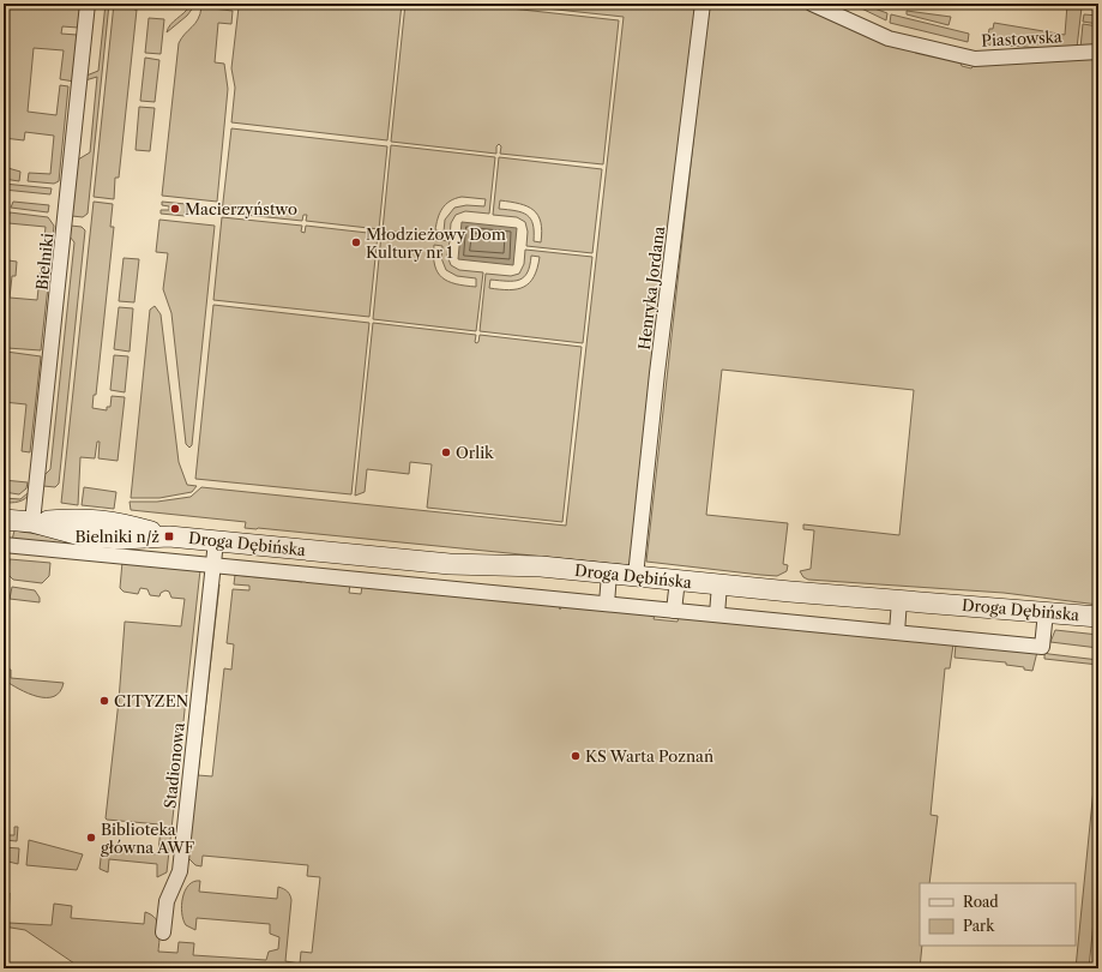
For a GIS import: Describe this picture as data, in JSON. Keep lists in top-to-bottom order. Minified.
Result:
{"streets":{"street":["Piastowska","Bielniki","Henryka Jordana","Droga Dębińska","Stadionowa"]},"crossings":[["Bielniki","Droga Dębińska"],["Henryka Jordana","Droga Dębińska"],["Droga Dębińska","Stadionowa"]],"places":{"other":["Macierzyństwo","Młodzieżowy Dom Kultury nr 1","Orlik","CITYZEN","KS Warta Poznań","Biblioteka główna AWF"],"transit":["Bielniki n/ż"]},"legend":["Road","Park"]}
